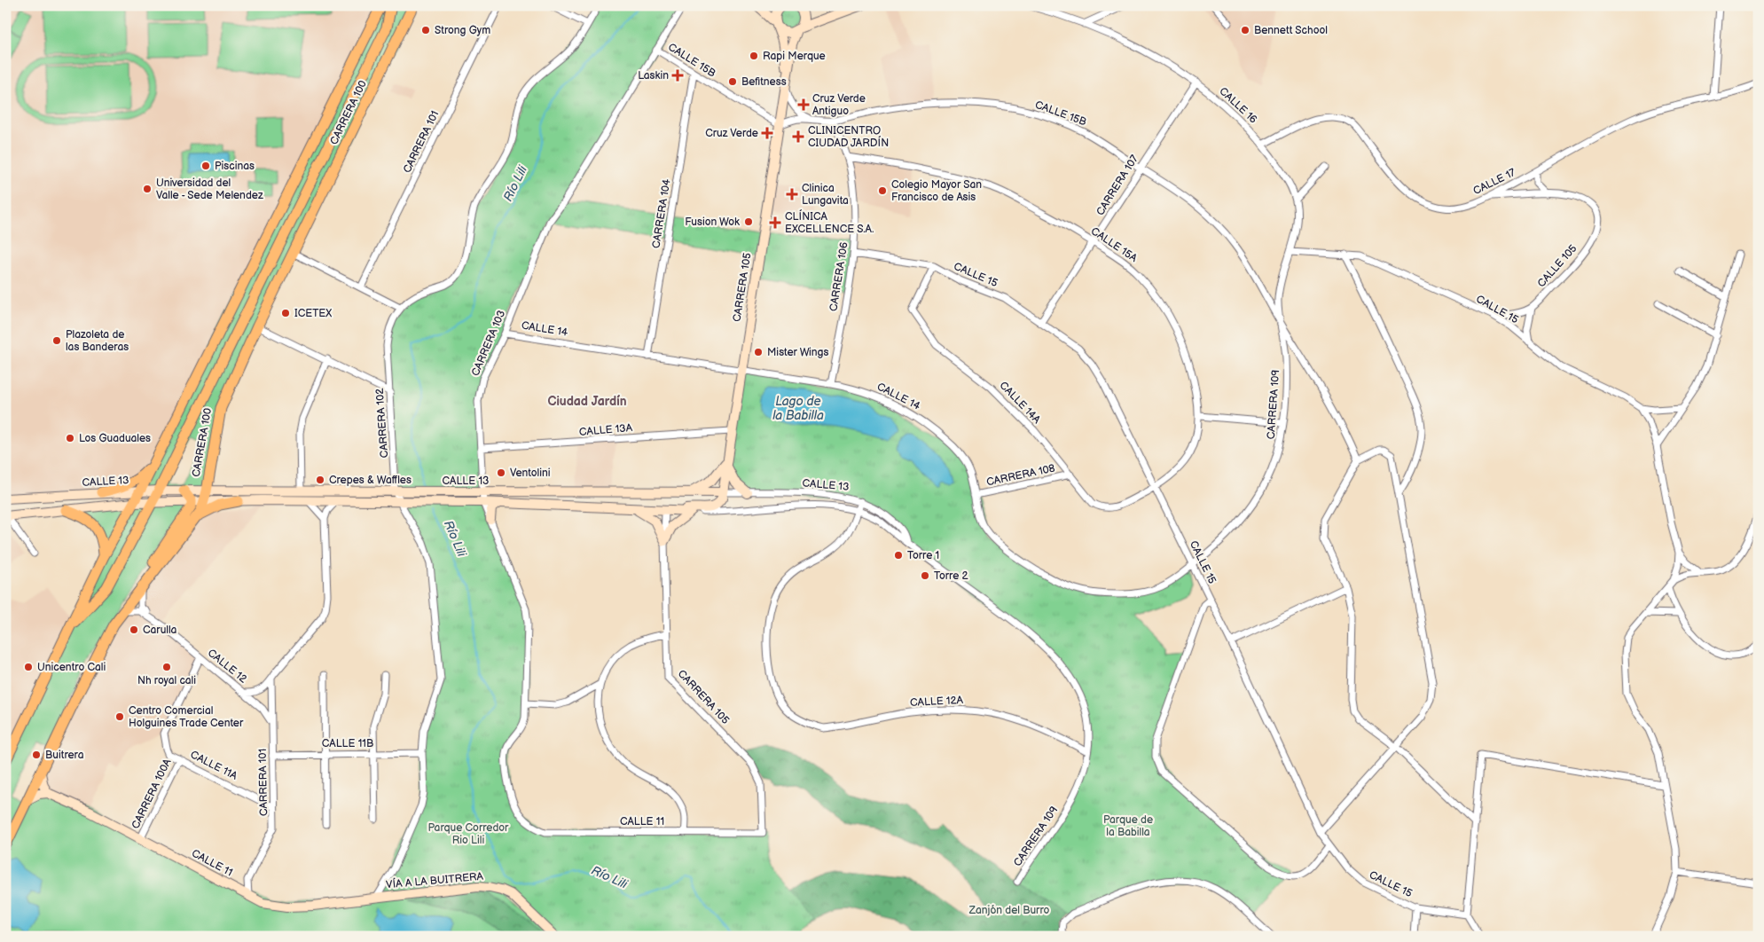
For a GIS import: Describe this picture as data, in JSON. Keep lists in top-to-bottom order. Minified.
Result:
{"streets":{"main road":["CARRERA 100","CARRERA 105","CALLE 13","CALLE 11","VÍA A LA BUITRERA"],"street":["CALLE 15B","CALLE 16","CARRERA 101","CALLE 17","CARRERA 107","CARRERA 104","CALLE 15A","CALLE 105","CALLE 15","CARRERA 106","CALLE 14","CARRERA 103","CALLE 14A","CARRERA 109","CARRERA 102","CALLE 13A","CARRERA 108","CALLE 12","CALLE 12A","CALLE 11B","CALLE 11A","CARRERA 100A"]},"crossings":[["CALLE 15B","CALLE 16"],["CALLE 15B","CARRERA 107"],["CALLE 15B","CARRERA 104"],["CALLE 15B","CARRERA 106"],["CALLE 15B","CARRERA 105"],["CALLE 15B","CARRERA 103"],["CALLE 15B","CARRERA 109"],["CALLE 16","CALLE 17"],["CALLE 16","CARRERA 107"],["CALLE 16","CALLE 15"],["CALLE 16","CARRERA 109"],["CARRERA 100","CALLE 13"],["CARRERA 100","CALLE 12"],["CARRERA 101","CALLE 12"],["CARRERA 101","CALLE 11B"],["CARRERA 101","CALLE 11A"],["CALLE 17","CALLE 105"],["CARRERA 107","CALLE 15A"],["CARRERA 107","CALLE 15"],["CARRERA 104","CALLE 14"],["CALLE 15A","CALLE 15"],["CALLE 15A","CARRERA 106"],["CALLE 15A","CALLE 14A"],["CALLE 105","CALLE 15"],["CALLE 15","CARRERA 106"],["CALLE 15","CALLE 14"],["CALLE 15","CALLE 14A"],["CALLE 15","CARRERA 109"],["CARRERA 106","CALLE 14"],["CARRERA 105","CALLE 14"],["CARRERA 105","CALLE 13A"],["CARRERA 105","CALLE 13"],["CARRERA 105","CALLE 11"],["CALLE 14","CARRERA 103"],["CALLE 14","CARRERA 109"],["CALLE 14","CARRERA 108"],["CARRERA 103","CALLE 13A"],["CARRERA 103","CALLE 13"],["CARRERA 103","CALLE 11"],["CALLE 14A","CARRERA 108"],["CARRERA 109","CALLE 13"],["CARRERA 109","CALLE 12A"],["CARRERA 102","CALLE 13"],["CARRERA 102","CALLE 11B"],["CARRERA 102","CALLE 11"],["CARRERA 102","VÍA A LA BUITRERA"],["CALLE 13","CALLE 12A"],["CALLE 12","CARRERA 100A"],["CALLE 11A","CARRERA 100A"],["CARRERA 100A","CALLE 11"],["CALLE 11","VÍA A LA BUITRERA"]],"districts":["Ciudad Jardín"],"water":["Río Lili","Lago de la Babilla"],"parks":["Parque de la Babilla","Parque Corredor Rio Lili","Zanjón del Burro"],"places":{"other":["Strong Gym","Bennett School","Rapi Merque","Befitness","Piscinas","Universidad del Valle - Sede Melendez","Colegio Mayor San Francisco de Asis","Fusion Wok","ICETEX","Plazoleta de las Banderas","Mister Wings","Los Guaduales","Ventolini","Crepes & Waffles","Torre 1","Torre 2","Carulla","Unicentro Cali","Nh royal cali","Centro Comercial Holguines Trade Center","Buitrera"],"health":["Laskin","Cruz Verde Antiguo","Cruz Verde","CLINICENTRO CIUDAD JARDÍN","Clinica Lungavita","CLÍNICA EXCELLENCE S.A."]}}
